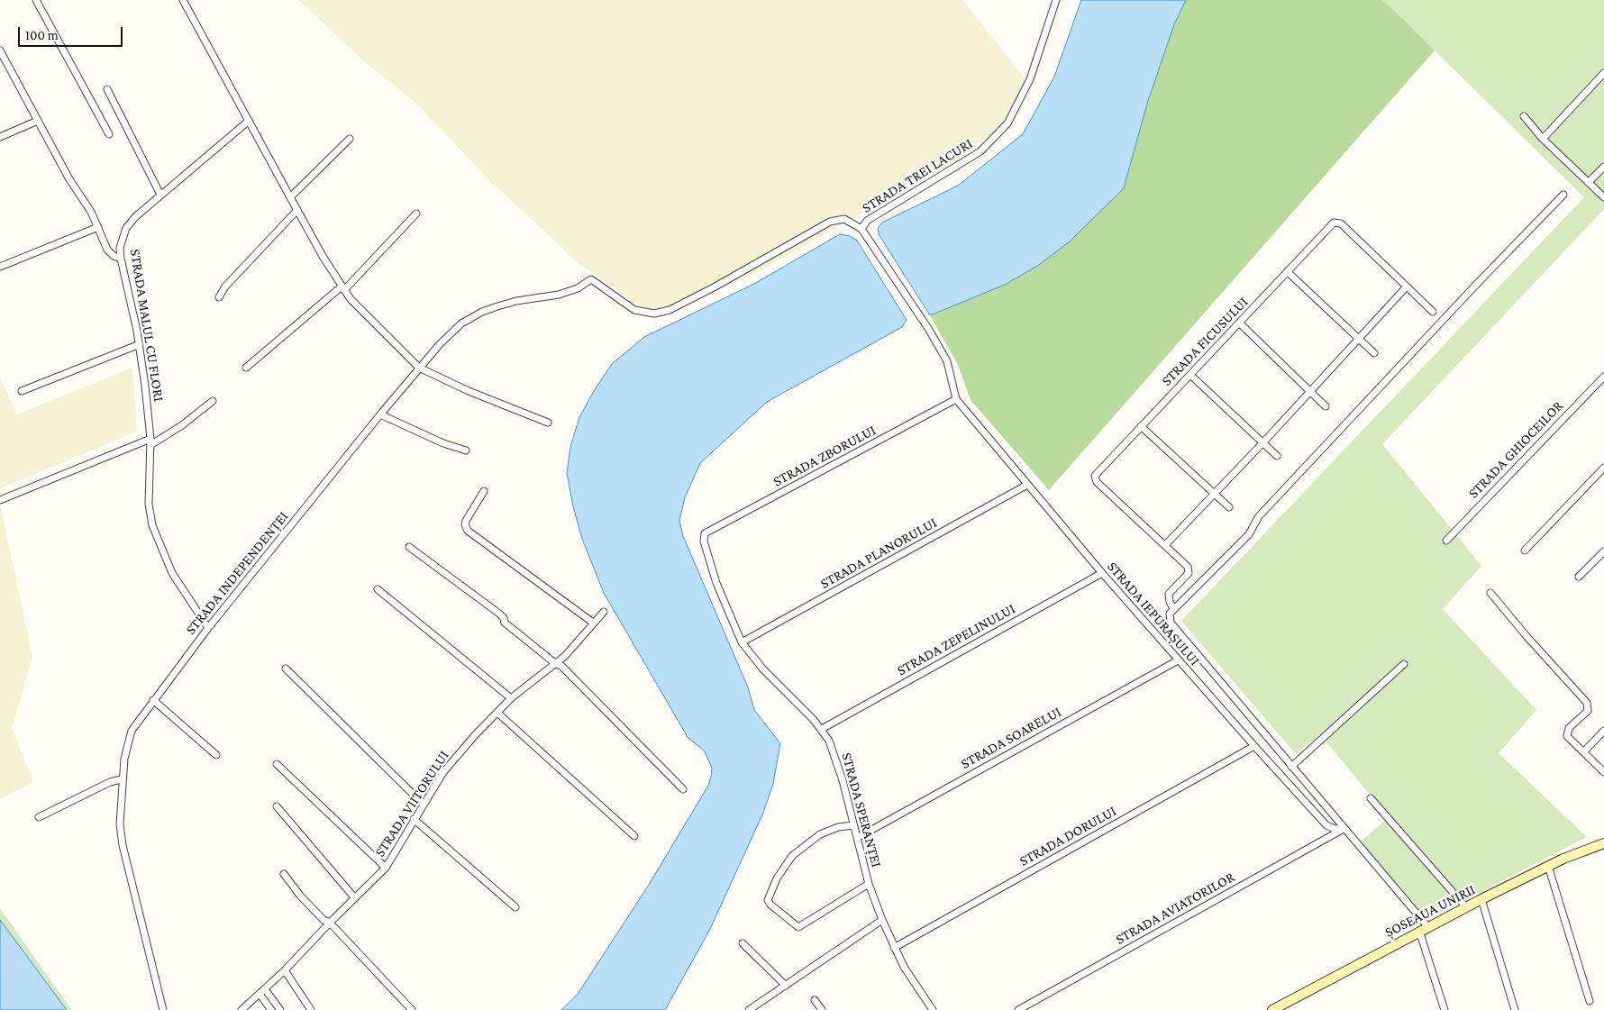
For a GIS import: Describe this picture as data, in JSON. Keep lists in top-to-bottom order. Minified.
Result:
{"streets":{"main road":["ȘOSEAUA UNIRII"],"street":["STRADA TREI LACURI","STRADA MALUL CU FLORI","STRADA FICUSULUI","STRADA GHIOCEILOR","STRADA ZBORULUI","STRADA PLANORULUI","STRADA INDEPENDENȚEI","STRADA IEPURAȘULUI","STRADA ZEPELINULUI","STRADA SOARELUI","STRADA VIITORULUI","STRADA SPERANȚEI","STRADA DORULUI","STRADA AVIATORILOR"]},"crossings":[["STRADA TREI LACURI","STRADA INDEPENDENȚEI"],["STRADA MALUL CU FLORI","STRADA INDEPENDENȚEI"],["STRADA FICUSULUI","STRADA IEPURAȘULUI"],["STRADA ZBORULUI","STRADA IEPURAȘULUI"],["STRADA ZBORULUI","STRADA SPERANȚEI"],["STRADA PLANORULUI","STRADA IEPURAȘULUI"],["STRADA PLANORULUI","STRADA SPERANȚEI"],["STRADA IEPURAȘULUI","STRADA ZEPELINULUI"],["STRADA IEPURAȘULUI","STRADA SOARELUI"],["STRADA IEPURAȘULUI","STRADA DORULUI"],["STRADA IEPURAȘULUI","STRADA AVIATORILOR"],["STRADA IEPURAȘULUI","ȘOSEAUA UNIRII"],["STRADA ZEPELINULUI","STRADA SPERANȚEI"],["STRADA SOARELUI","STRADA SPERANȚEI"],["STRADA SPERANȚEI","STRADA DORULUI"]],"scale_bar":"100 m"}
